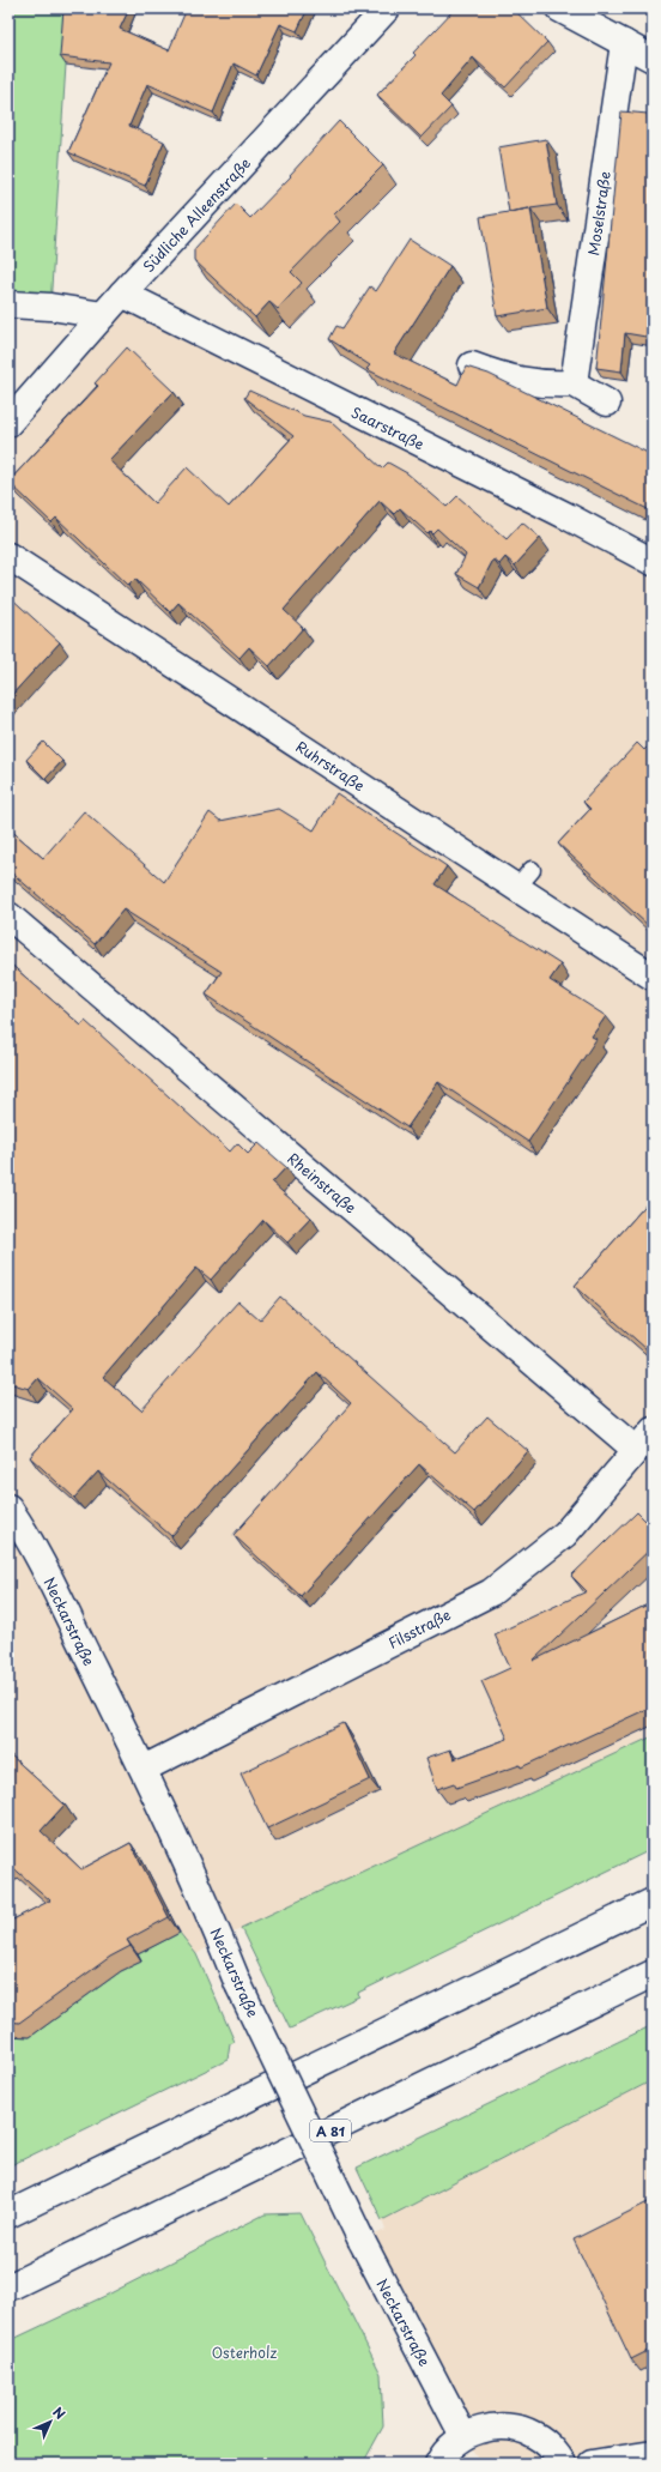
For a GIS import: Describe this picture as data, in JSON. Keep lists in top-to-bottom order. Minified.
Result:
{"streets":{"main road":["Moselstraße","Südliche Alleenstraße","Saarstraße","Ruhrstraße","Rheinstraße","Neckarstraße","Filsstraße","A 81"]},"crossings":[["Südliche Alleenstraße","Saarstraße"],["Rheinstraße","Filsstraße"],["Neckarstraße","Filsstraße"]],"parks":["Osterholz"],"north":"top right"}
